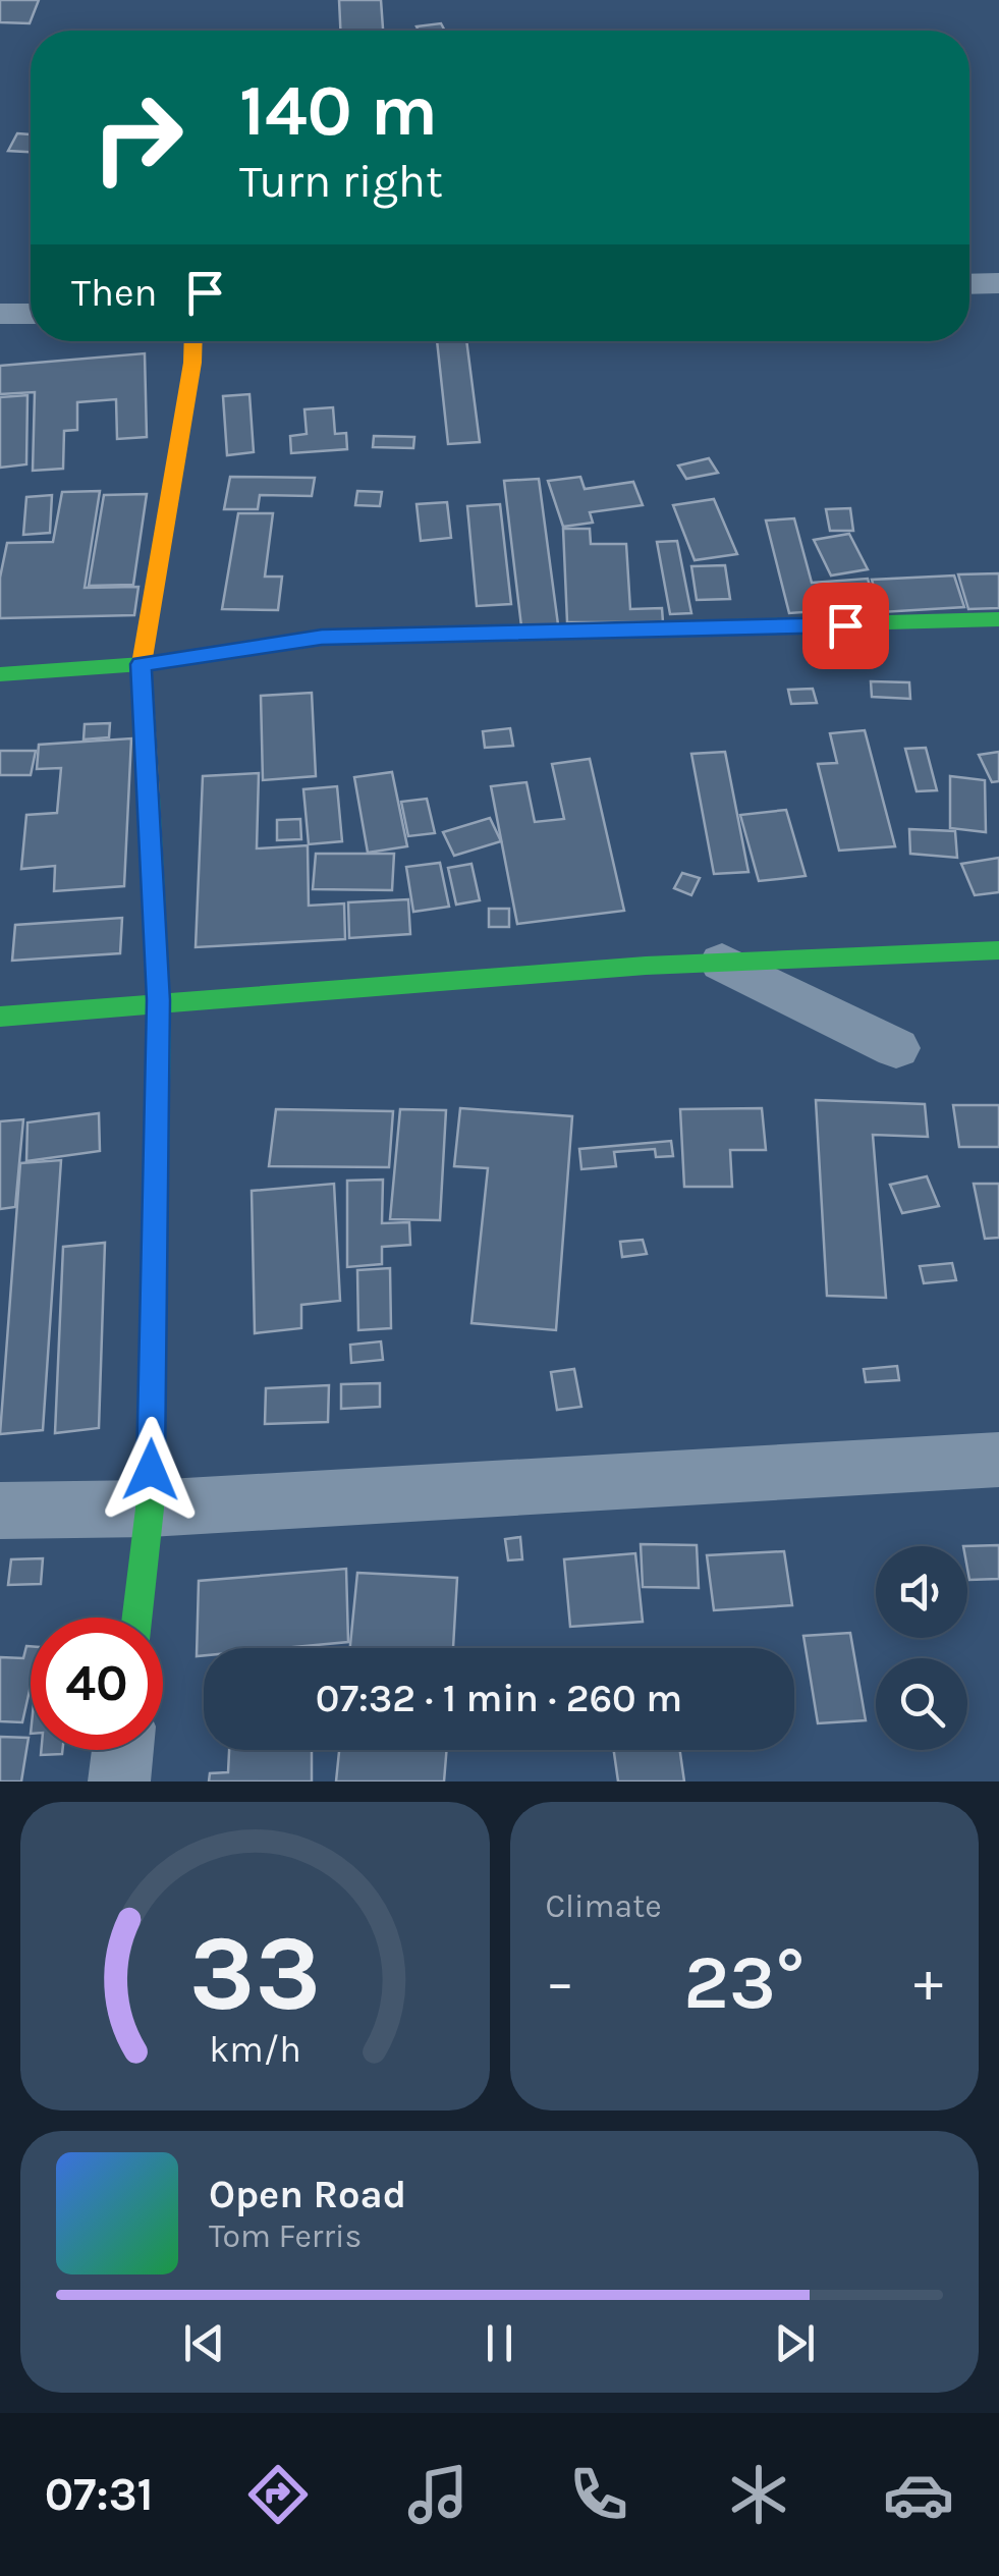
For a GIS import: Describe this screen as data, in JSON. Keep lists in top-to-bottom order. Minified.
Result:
{"page":{"turn":["140 m","Turn right"],"then":"Then","limit":"40","trip":"07:32 · 1 min · 260 m","tile":"Climate","heat":["−","23°","+"],"song":["Open Road","Tom Ferris"],"tabs":"07:31","gauge":["33","km/h"]}}
